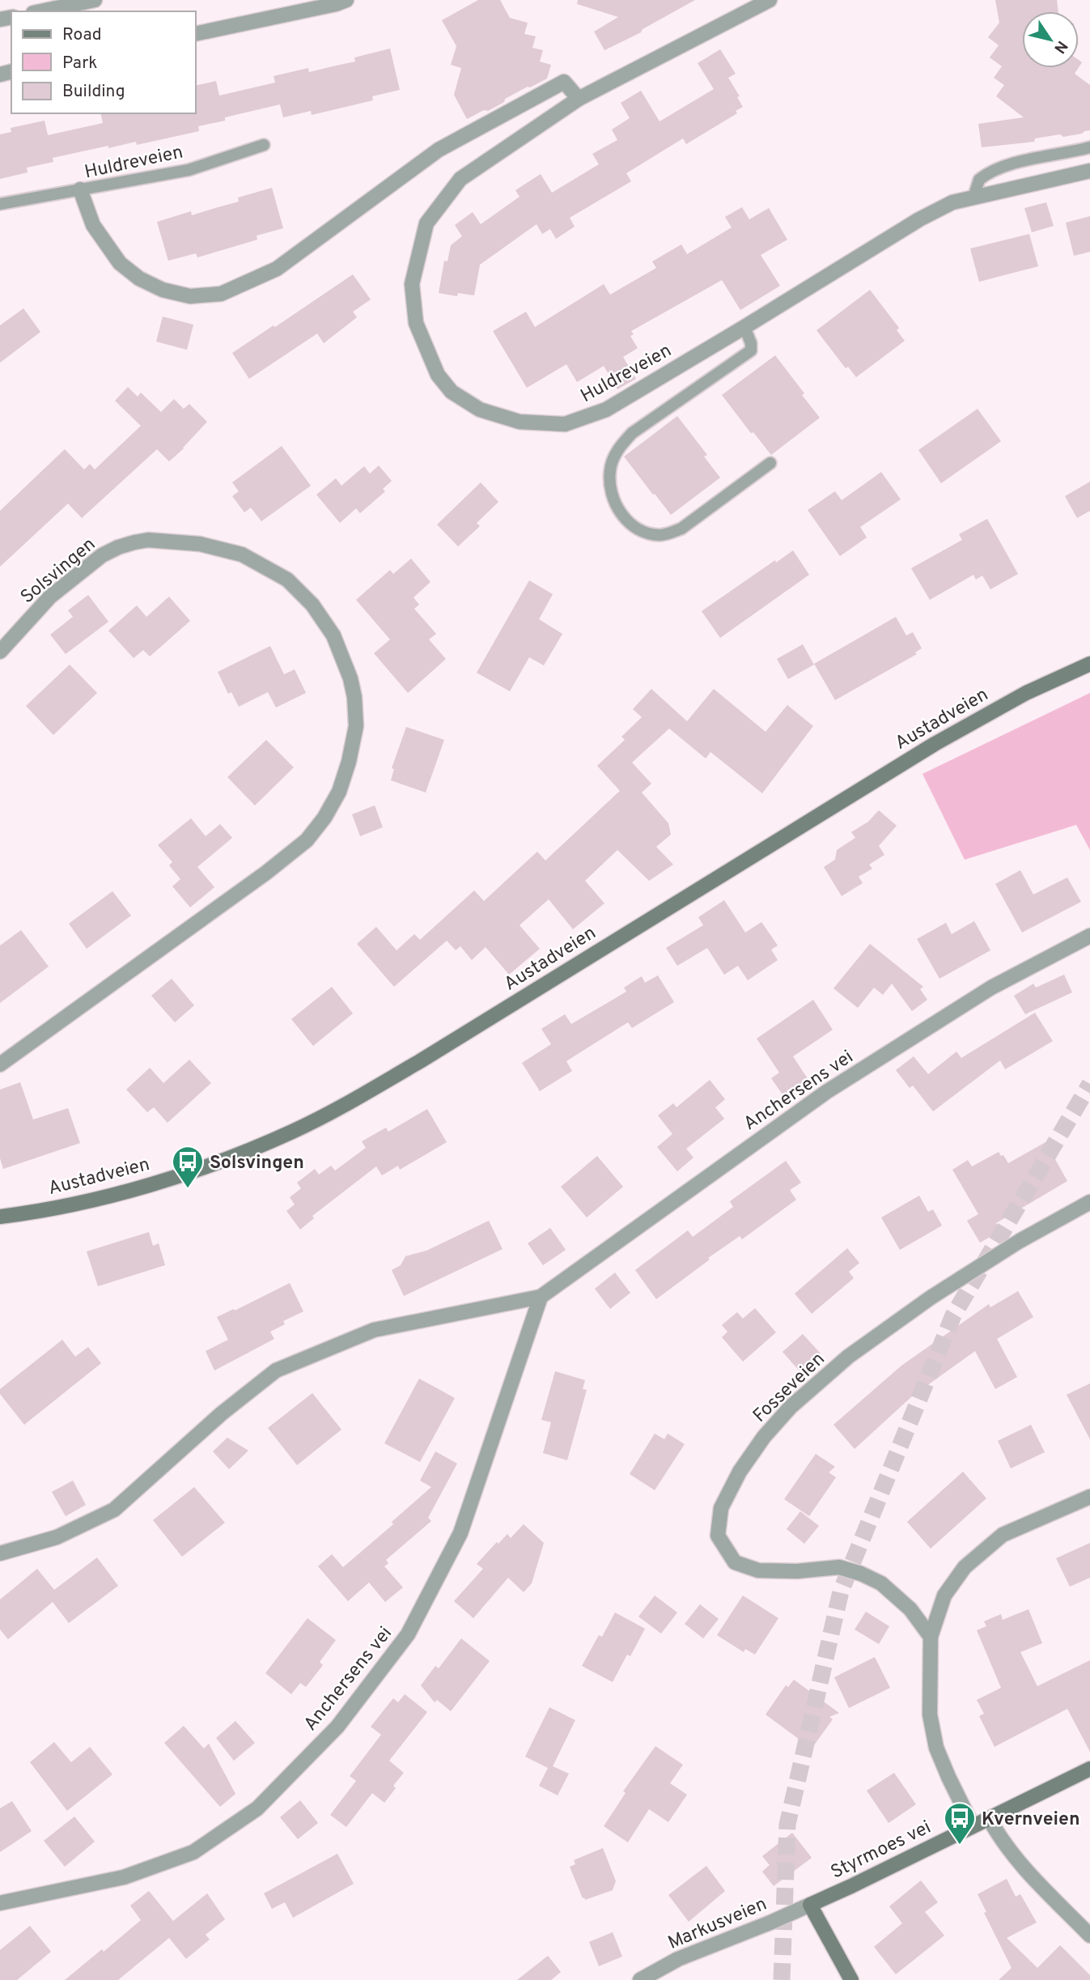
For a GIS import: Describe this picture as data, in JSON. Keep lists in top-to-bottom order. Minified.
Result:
{"streets":{"main road":["Austadveien","Styrmoes vei"],"street":["Huldreveien","Solsvingen","Anchersens vei","Fosseveien","Markusveien"]},"crossings":[["Styrmoes vei","Markusveien"]],"places":{"bus stop":["Solsvingen","Kvernveien"]},"legend":["Road","Park","Building"],"north":"bottom right"}
